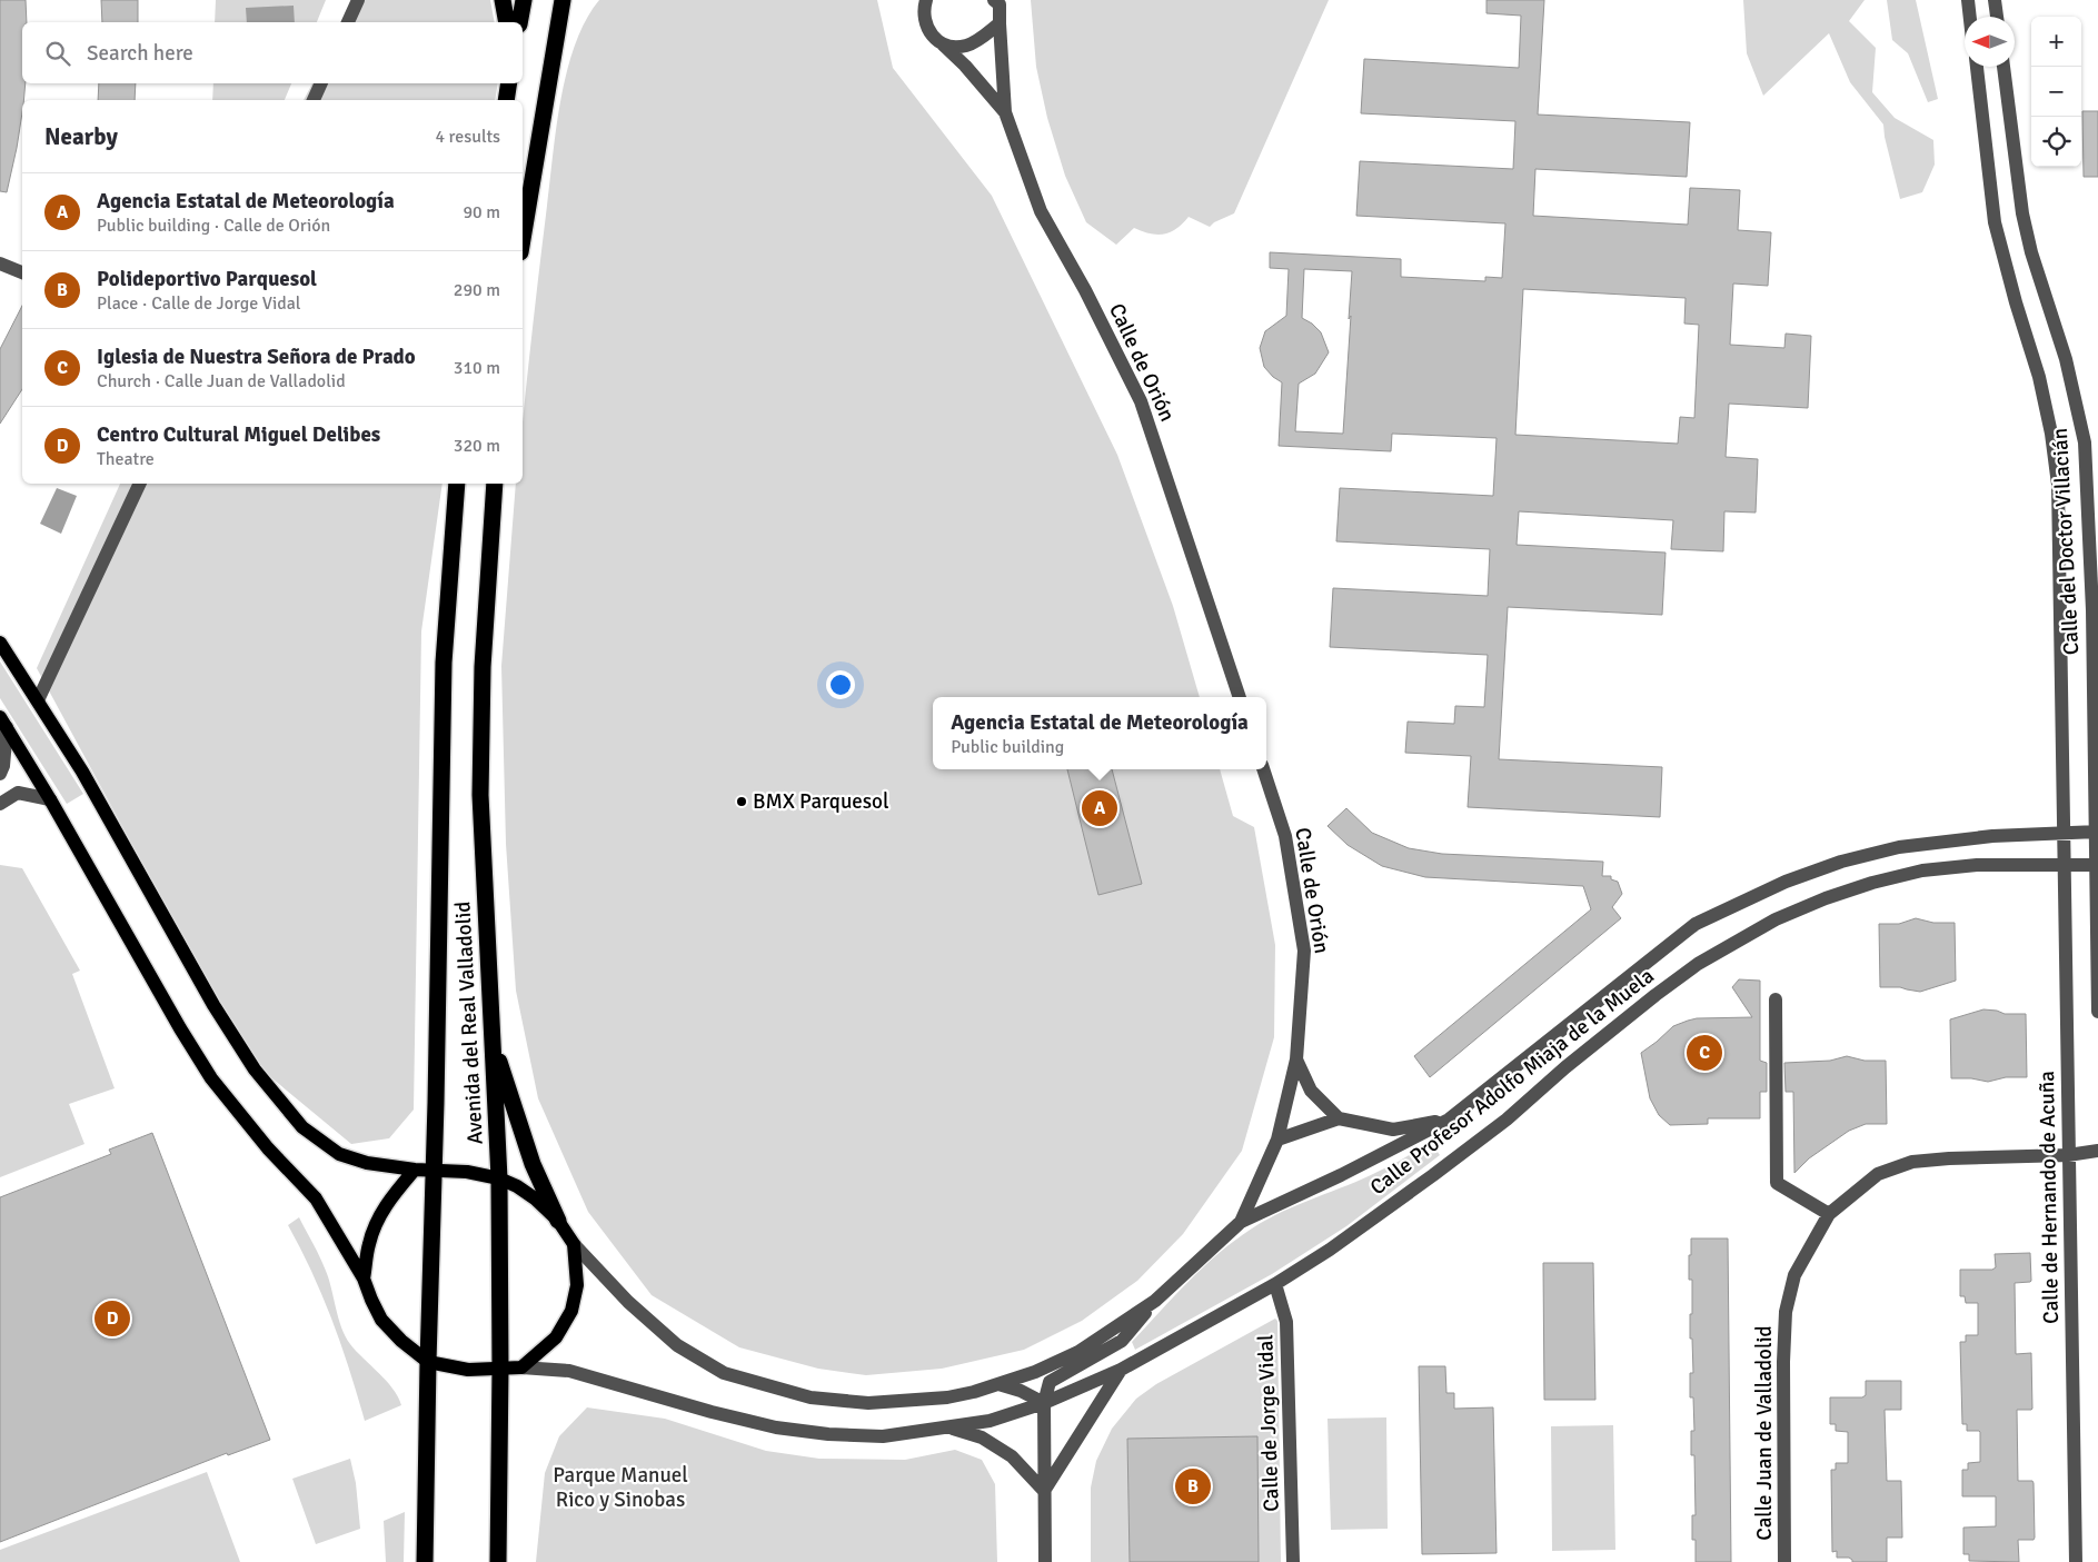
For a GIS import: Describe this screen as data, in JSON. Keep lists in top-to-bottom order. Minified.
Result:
{"streets":{"highway":["Avenida del Real Valladolid"],"street":["Calle de Orión","Calle del Doctor Villacián","Calle Profesor Adolfo Miaja de la Muela","Calle de Hernando de Acuña","Calle de Jorge Vidal","Calle Juan de Valladolid"]},"crossings":[["Calle de Orión","Calle Profesor Adolfo Miaja de la Muela"],["Calle del Doctor Villacián","Calle Profesor Adolfo Miaja de la Muela"],["Calle del Doctor Villacián","Calle de Hernando de Acuña"],["Calle Profesor Adolfo Miaja de la Muela","Calle de Hernando de Acuña"],["Calle Profesor Adolfo Miaja de la Muela","Calle de Jorge Vidal"],["Calle de Hernando de Acuña","Calle Juan de Valladolid"]],"parks":["Parque Manuel Rico y Sinobas"],"places":["BMX Parquesol"],"north":"left","page":{"map_buttons":["+","−"],"search":"Search here","heading":["Nearby","4 results"],"list":[{"mark":"A","name":"Agencia Estatal de Meteorología","note":"Public building · Calle de Orión","value":"90 m"},{"mark":"B","name":"Polideportivo Parquesol","note":"Place · Calle de Jorge Vidal","value":"290 m"},{"mark":"C","name":"Iglesia de Nuestra Señora de Prado","note":"Church · Calle Juan de Valladolid","value":"310 m"},{"mark":"D","name":"Centro Cultural Miguel Delibes","note":"Theatre","value":"320 m"}],"popup":["Agencia Estatal de Meteorología","Public building"],"pins":["A","C","D","B"]}}
